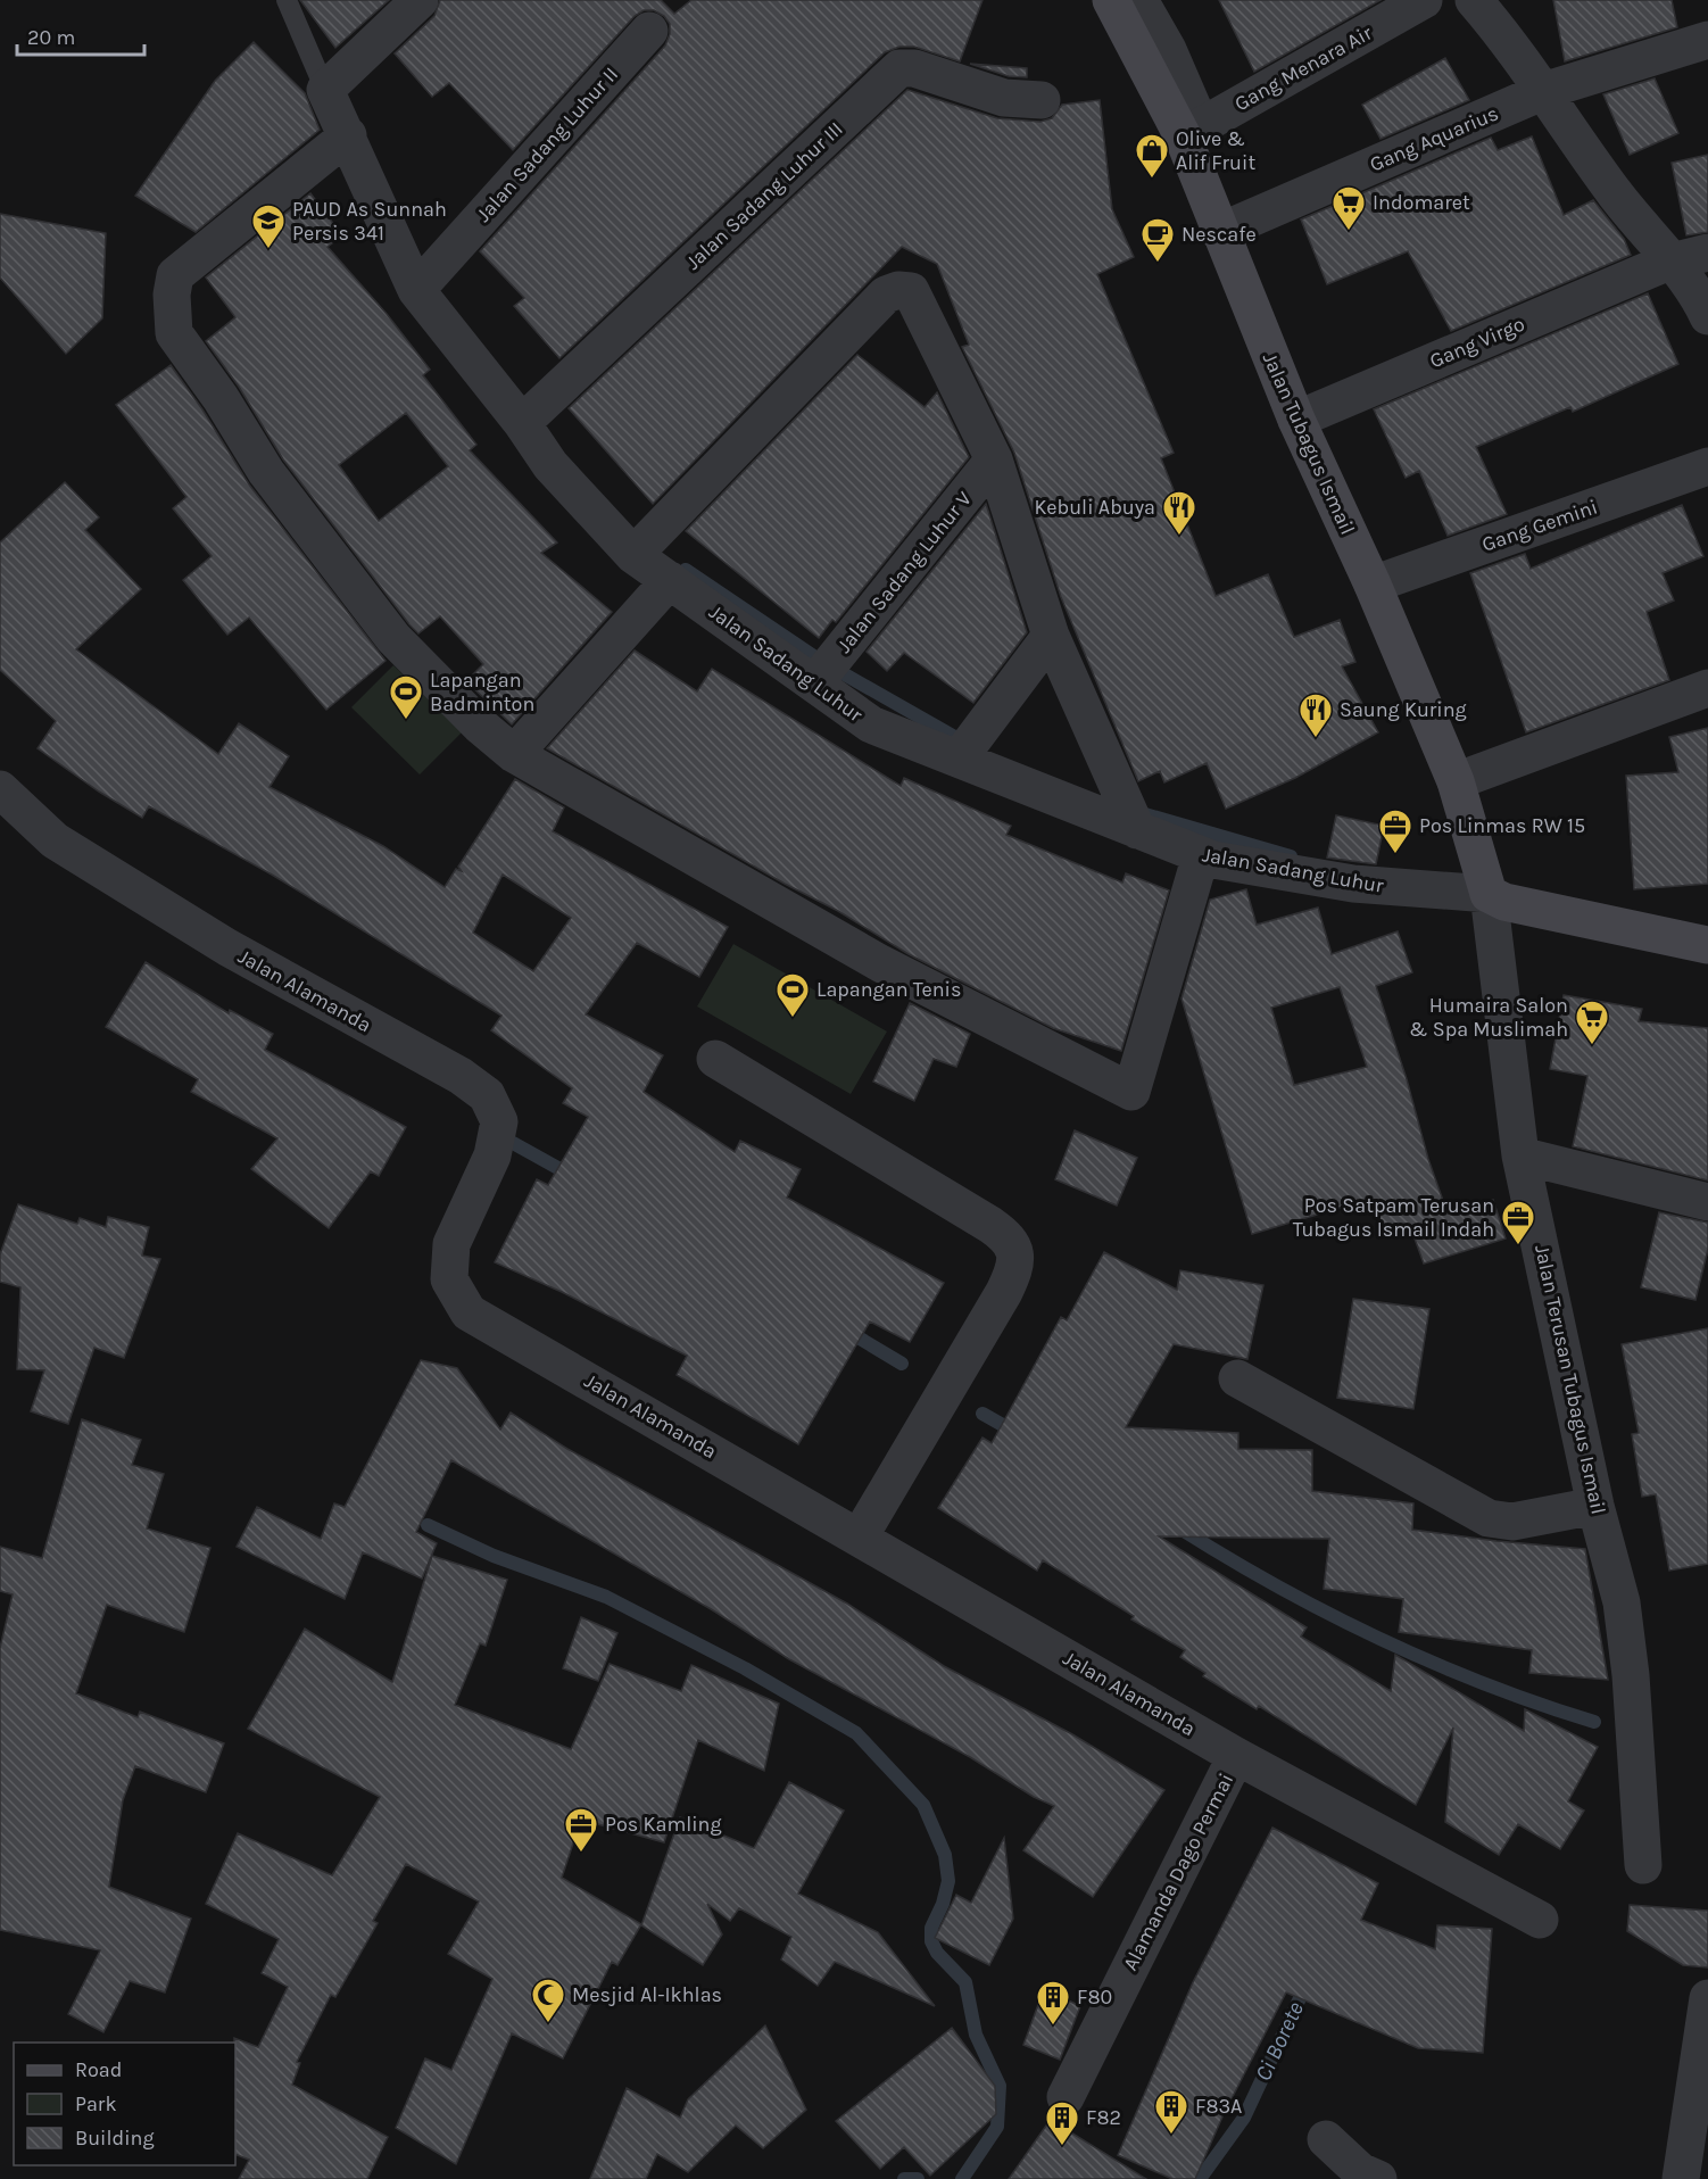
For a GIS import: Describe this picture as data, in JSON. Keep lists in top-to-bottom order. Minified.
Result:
{"streets":{"main road":["Jalan Tubagus Ismail"],"street":["Gang Menara Air","Gang Aquarius","Jalan Sadang Luhur II","Jalan Sadang Luhur III","Gang Virgo","Gang Gemini","Jalan Sadang Luhur V","Jalan Sadang Luhur","Jalan Alamanda","Jalan Terusan Tubagus Ismail","Alamanda Dago Permai"]},"crossings":[["Gang Menara Air","Jalan Tubagus Ismail"],["Gang Aquarius","Jalan Tubagus Ismail"],["Jalan Sadang Luhur II","Jalan Sadang Luhur"],["Jalan Sadang Luhur III","Jalan Sadang Luhur"],["Gang Virgo","Jalan Tubagus Ismail"],["Jalan Tubagus Ismail","Gang Gemini"],["Jalan Tubagus Ismail","Jalan Sadang Luhur"],["Jalan Tubagus Ismail","Jalan Terusan Tubagus Ismail"],["Jalan Sadang Luhur V","Jalan Sadang Luhur"],["Jalan Sadang Luhur","Jalan Terusan Tubagus Ismail"],["Jalan Alamanda","Alamanda Dago Permai"]],"water":["Ci Borete"],"places":{"shop":["Olive & Alif Fruit"],"supermarket":["Indomaret","Humaira Salon & Spa Muslimah"],"school or university":["PAUD As Sunnah Persis 341"],"cafe":["Nescafe"],"restaurant":["Kebuli Abuya","Saung Kuring"],"sports":["Lapangan Badminton","Lapangan Tenis"],"office":["Pos Linmas RW 15","Pos Satpam Terusan Tubagus Ismail Indah","Pos Kamling"],"mosque":["Mesjid Al-Ikhlas"],"building":["F80","F83A","F82"]},"legend":["Road","Park","Building"],"scale_bar":"20 m"}
